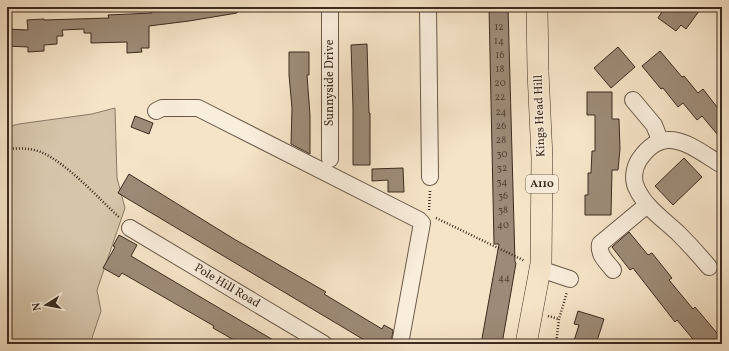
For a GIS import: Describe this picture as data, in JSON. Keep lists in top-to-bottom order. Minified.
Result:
{"streets":{"main road":["Kings Head Hill","A110"],"street":["Sunnyside Drive","Pole Hill Road"]},"house_numbers":["12","14","16","18","20","22","24","26","28","30","32","34","36","38","40","44"],"north":"left"}
